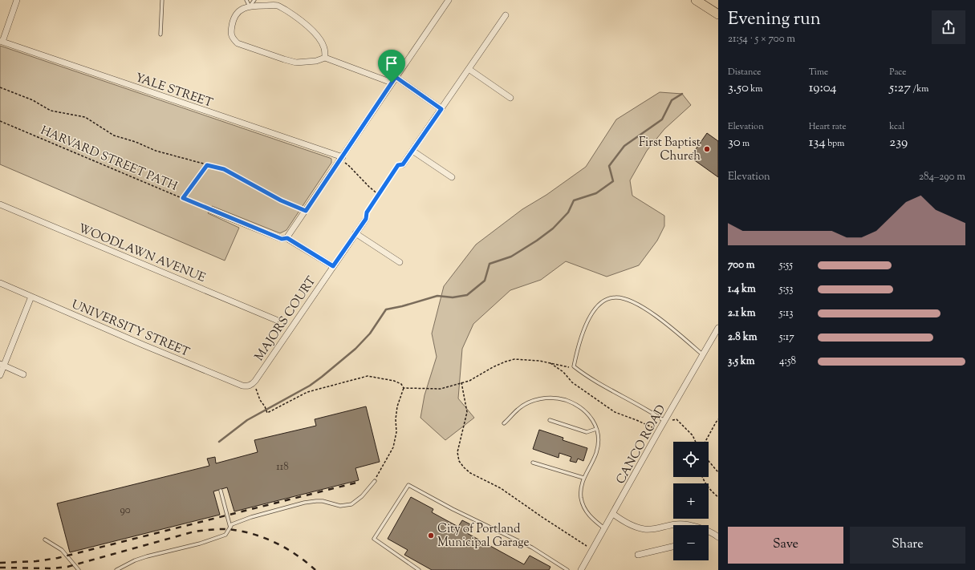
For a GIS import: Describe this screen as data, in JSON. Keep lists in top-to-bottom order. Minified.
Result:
{"streets":{"street":["YALE STREET","WOODLAWN AVENUE","MAJORS COURT","UNIVERSITY STREET","CANCO ROAD"],"path":["HARVARD STREET PATH"]},"crossings":[["MAJORS COURT","UNIVERSITY STREET"]],"places":["First Baptist Church","City of Portland Municipal Garage"],"house_numbers":["118","90"],"page":{"heading":["Evening run","21:54 · 5 × 700 m"],"stats":[["Distance","3.50 km"],["Time","19:04"],["Pace","5:27 /km"],["Elevation","30 m"],["Heart rate","134 bpm"],["kcal","239"]],"chart":["Elevation","284–290 m"],"list":[{"name":"700 m","note":"5:55"},{"name":"1.4 km","note":"5:53"},{"name":"2.1 km","note":"5:13"},{"name":"2.8 km","note":"5:17"},{"name":"3.5 km","note":"4:58"}],"map_buttons":["+","−"],"buttons":["Save","Share"]}}
